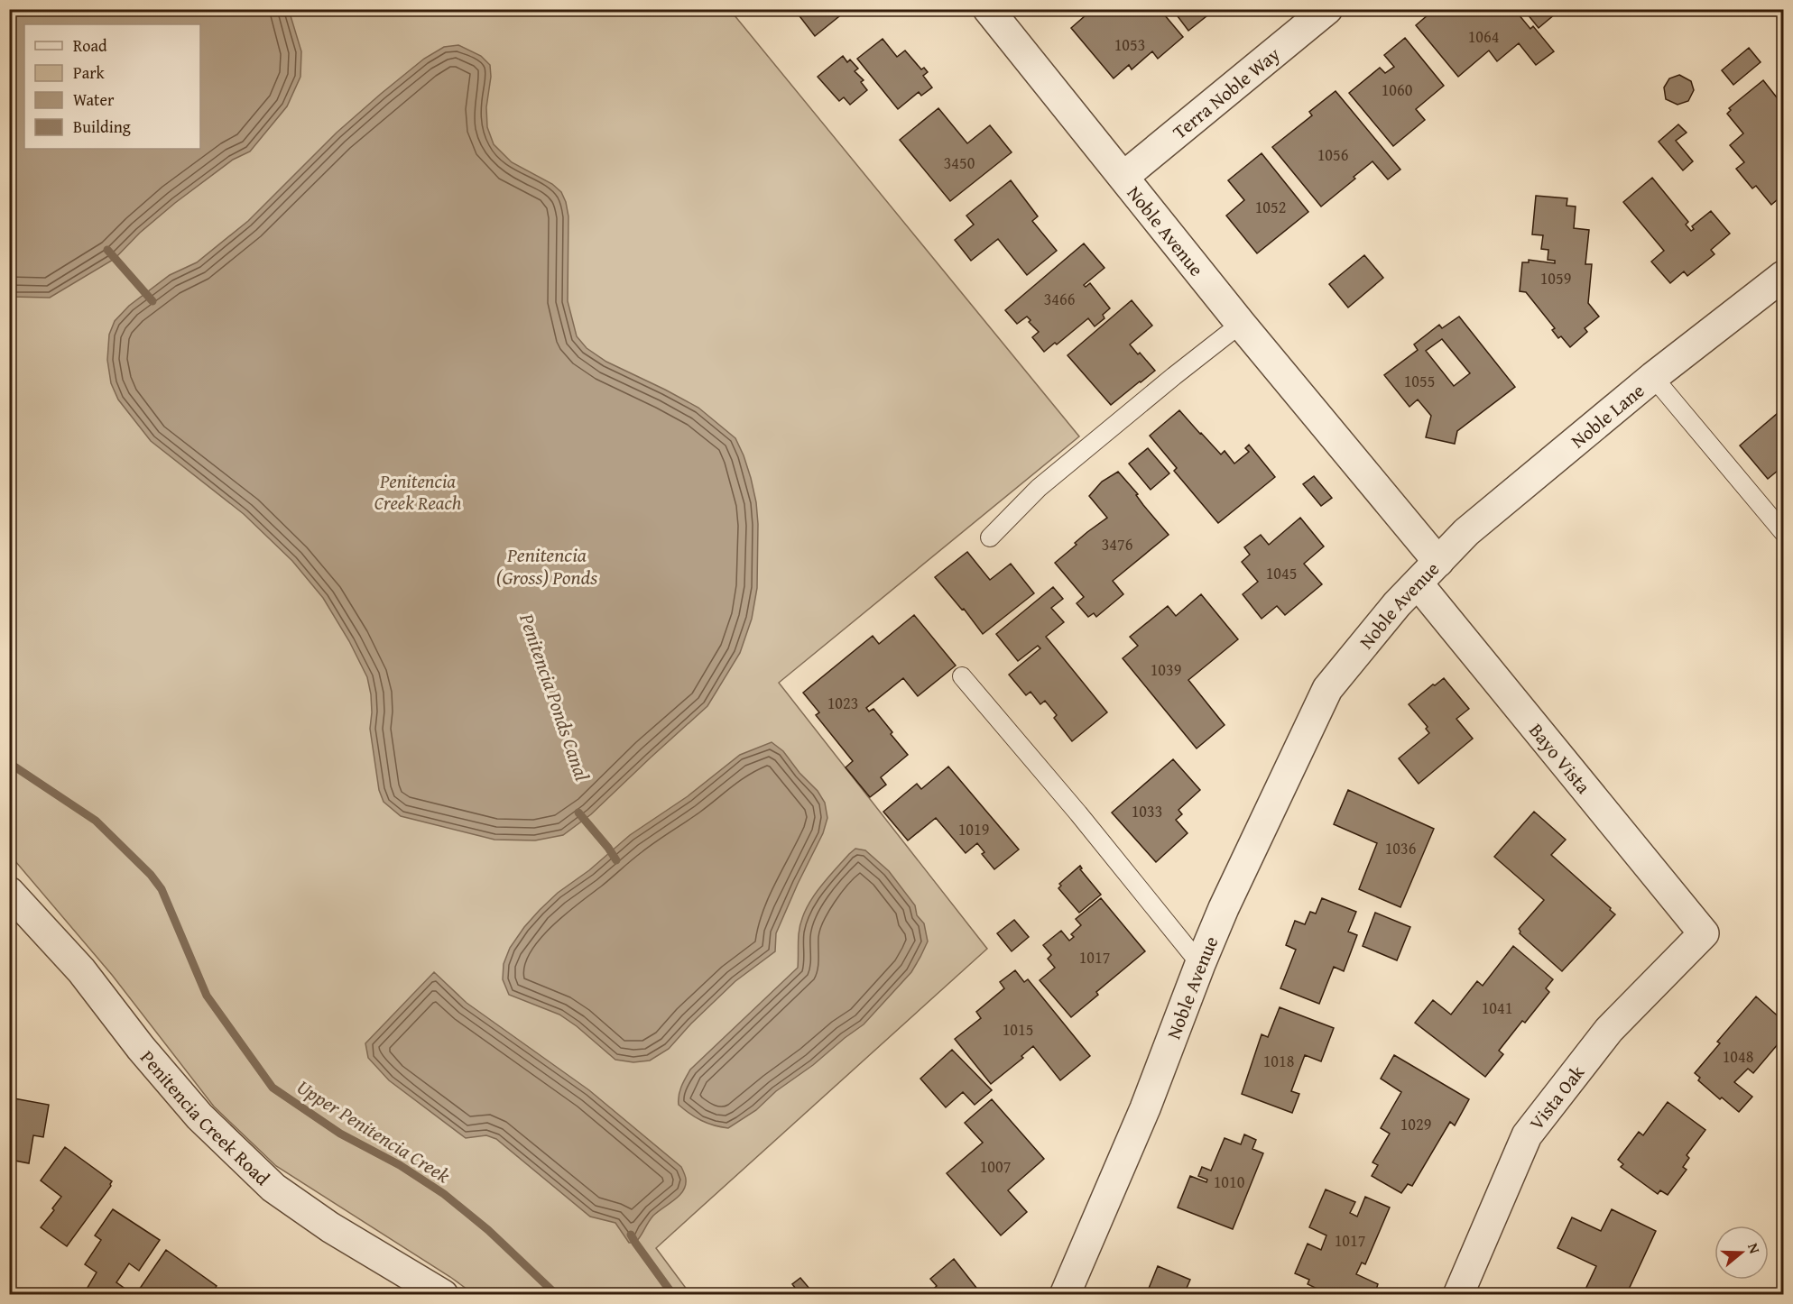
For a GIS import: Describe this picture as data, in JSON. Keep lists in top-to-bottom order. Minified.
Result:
{"streets":{"street":["Terra Noble Way","Noble Avenue","Noble Lane","Bayo Vista","Vista Oak","Penitencia Creek Road"]},"crossings":[["Terra Noble Way","Noble Avenue"],["Noble Avenue","Noble Lane"],["Noble Avenue","Bayo Vista"],["Bayo Vista","Vista Oak"]],"water":["Penitencia (Gross) Ponds","Penitencia Ponds Canal","Upper Penitencia Creek"],"parks":["Penitencia Creek Reach"],"house_numbers":["1064","1053","1060","1056","3450","1052","1059","3466","1055","3476","1045","1039","1023","1033","1019","1036","1017","1041","1015","1048","1018","1029","1007","1010","1017"],"legend":["Road","Park","Water","Building"],"north":"right"}
